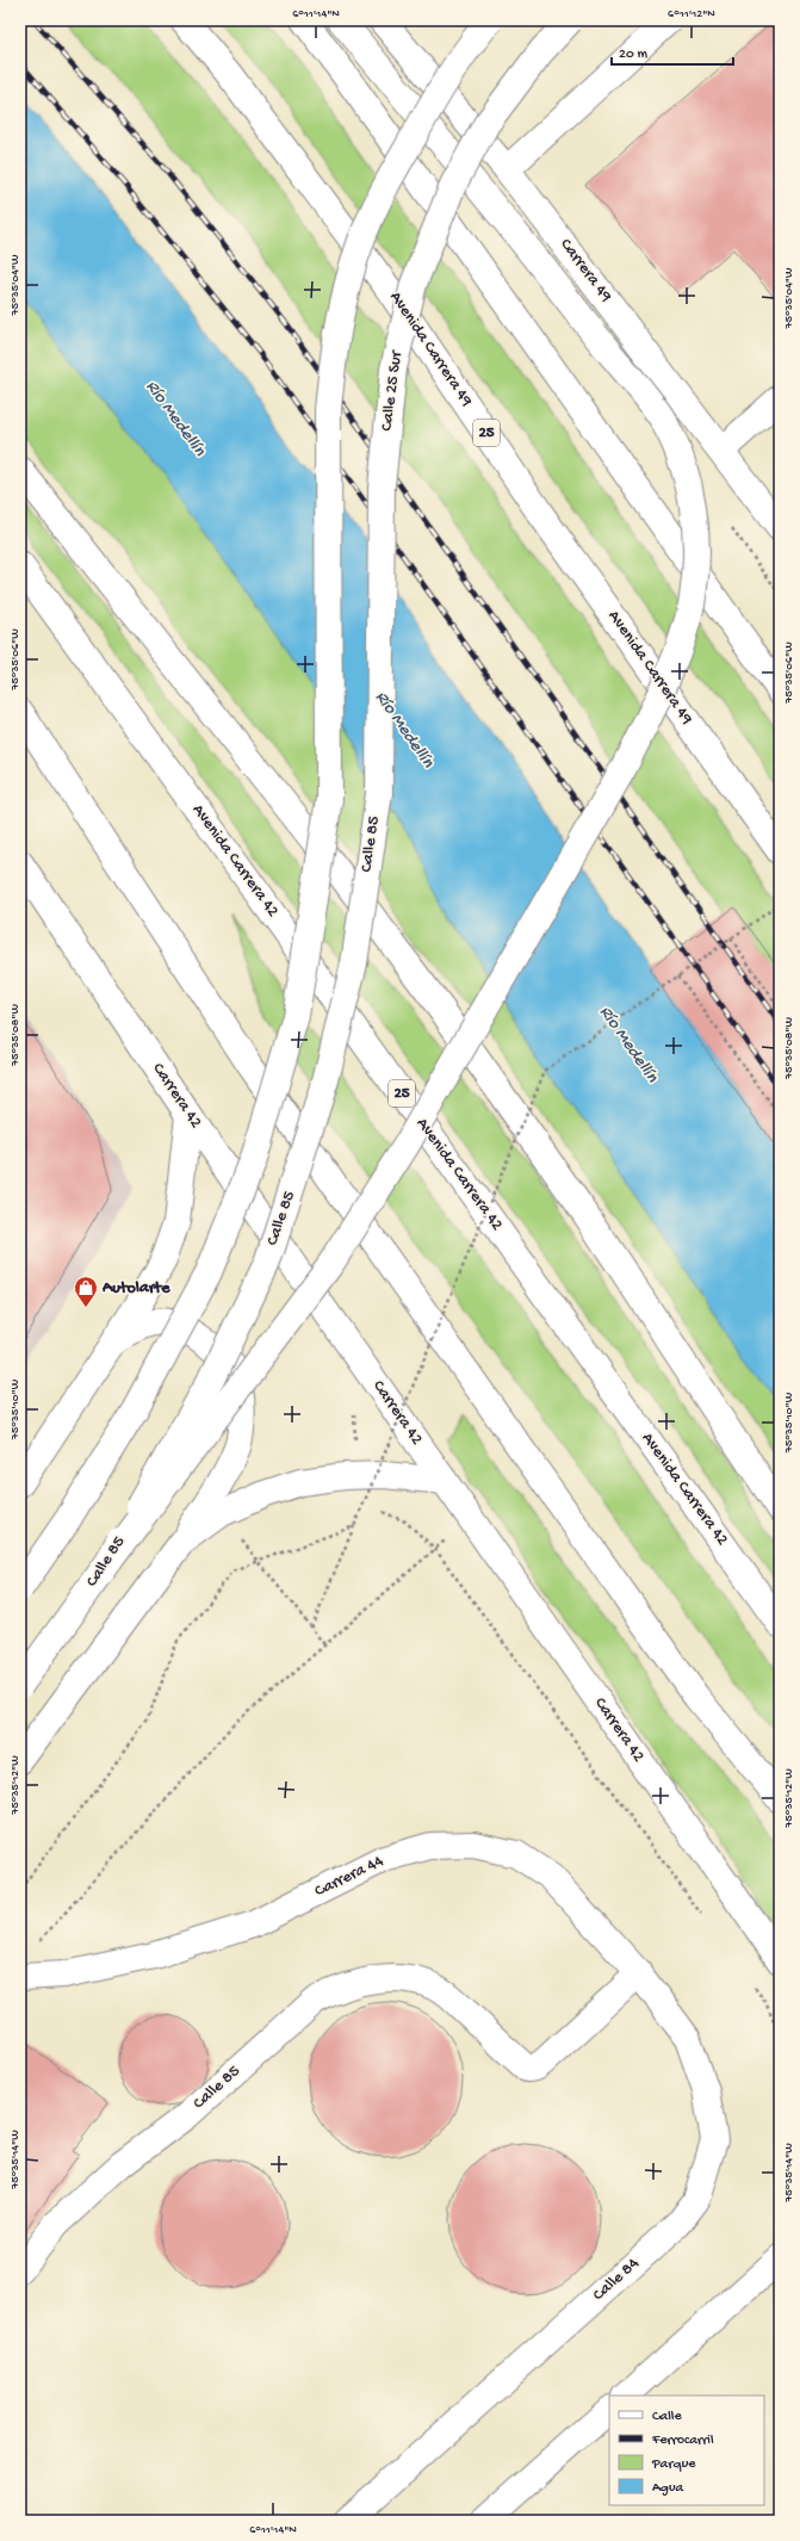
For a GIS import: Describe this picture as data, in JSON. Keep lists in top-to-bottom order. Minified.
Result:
{"streets":{"main road":["Carrera 49","Avenida Carrera 49","Calle 25 Sur","25","Calle 85","Avenida Carrera 42","Carrera 42","Carrera 44","Calle 84"]},"crossings":[["Calle 25 Sur","Calle 85"],["Calle 85","Carrera 44"],["Calle 85","Calle 84"],["Carrera 44","Calle 84"]],"water":["Río Medellín"],"places":{"shop":["Autolarte"]},"legend":["Calle","Ferrocarril","Parque","Agua"],"scale_bar":"20 m","coordinates":["6°11'14\"N","6°11'12\"N","75°35'04\"W","75°35'06\"W","75°35'08\"W","75°35'10\"W","75°35'12\"W","75°35'14\"W"]}
